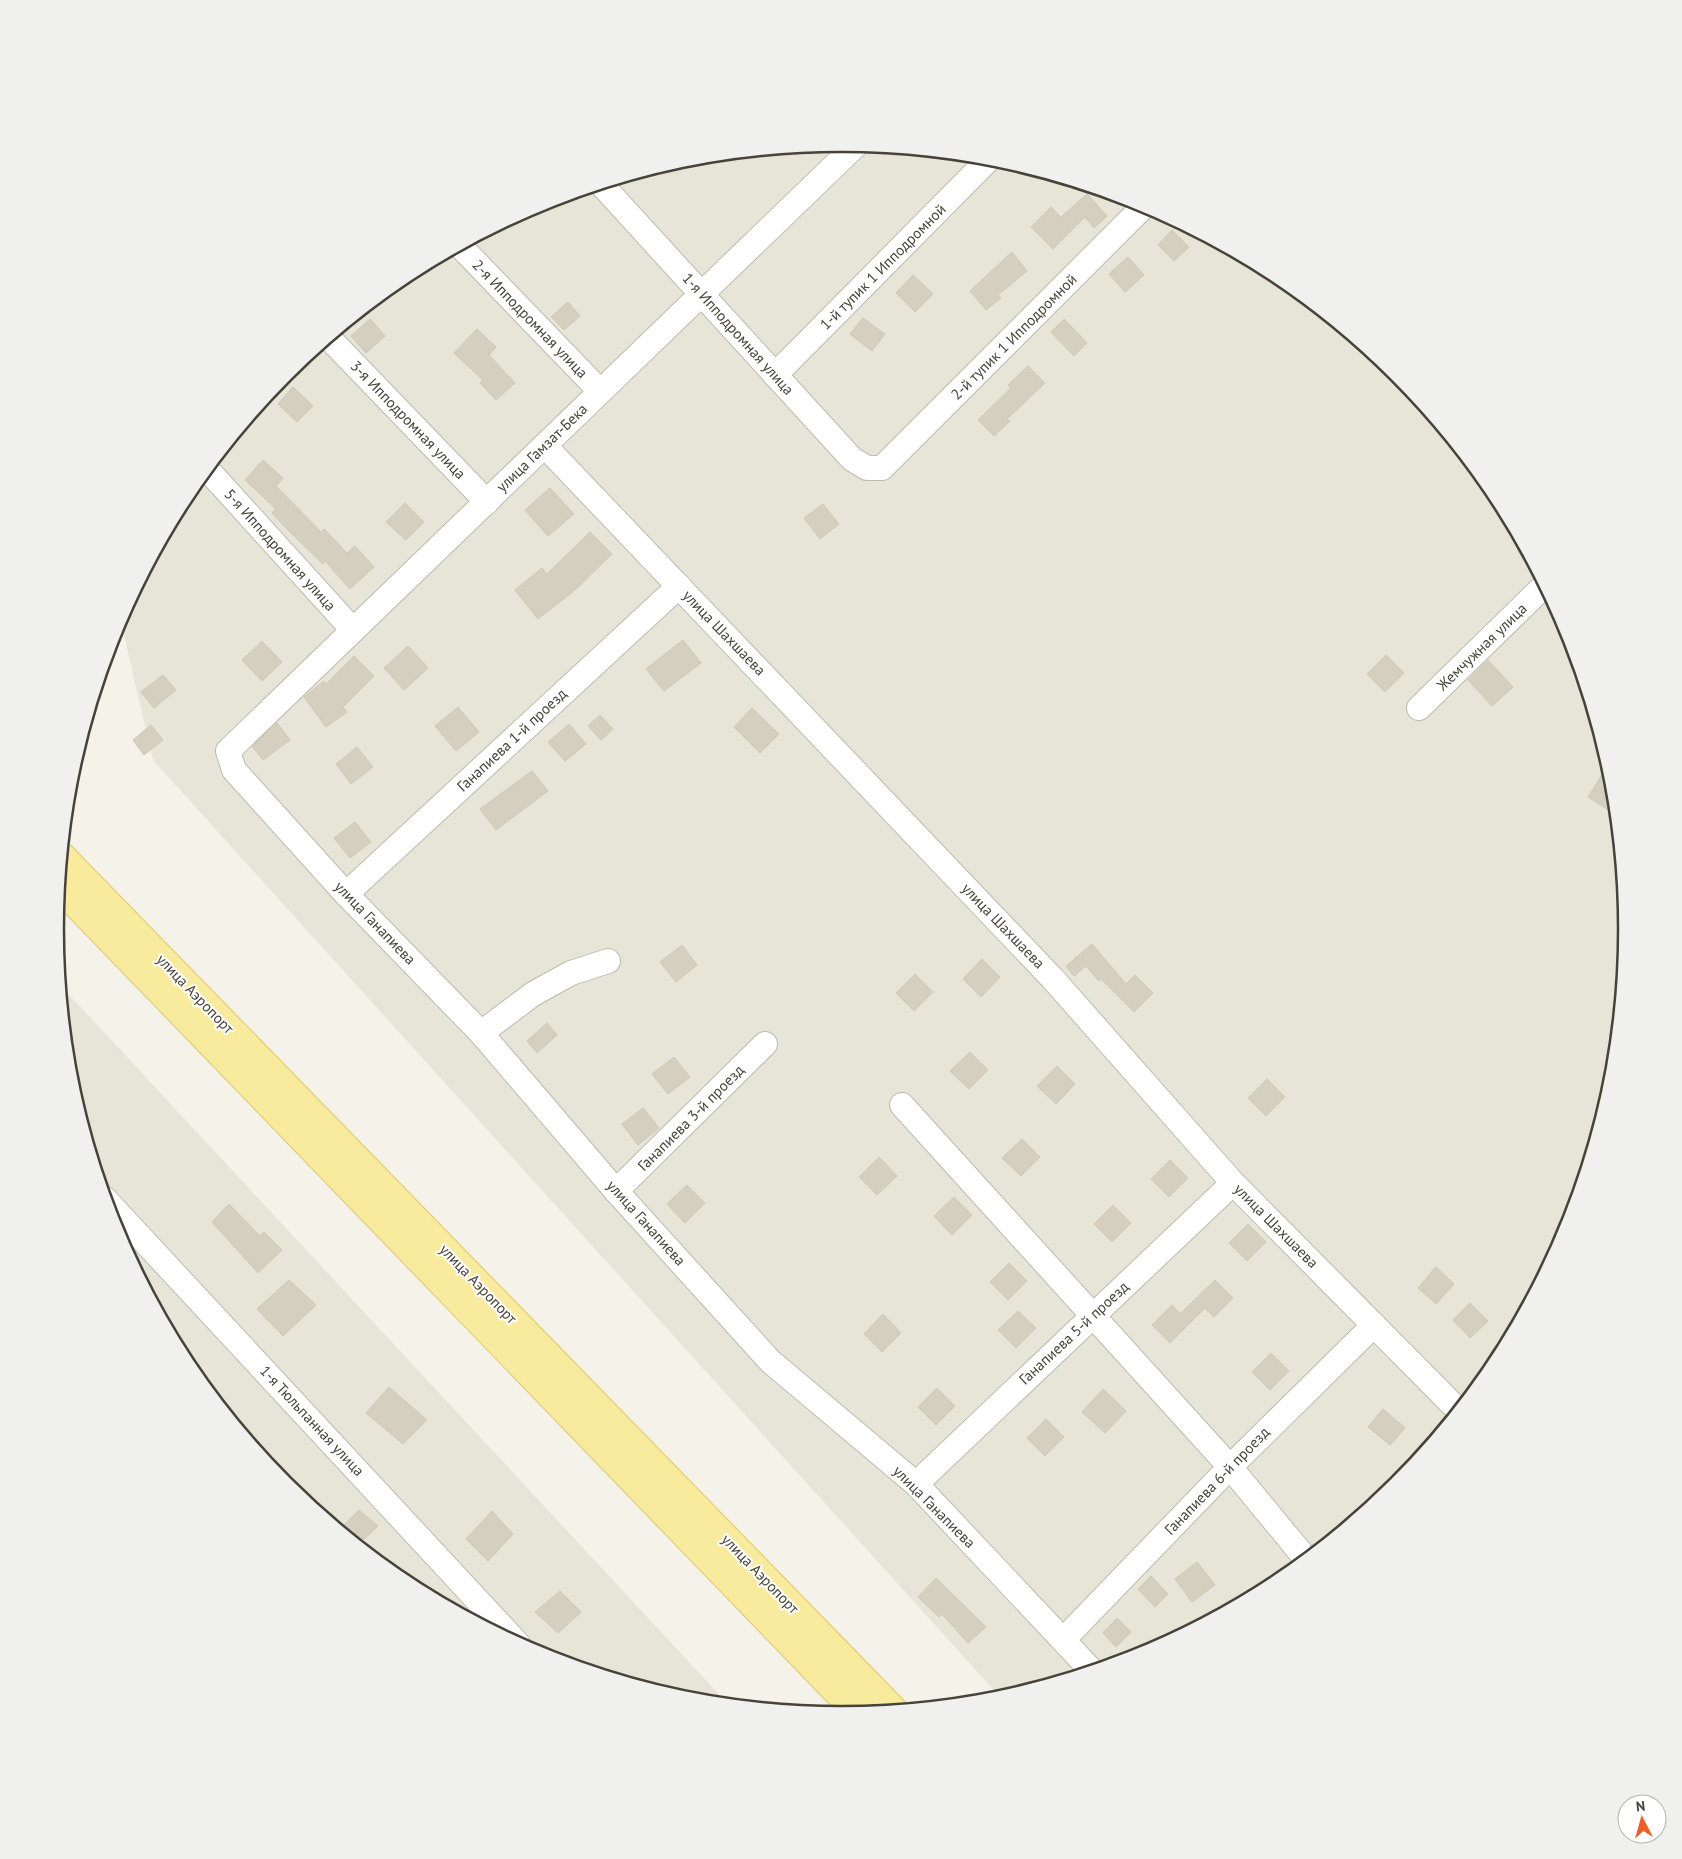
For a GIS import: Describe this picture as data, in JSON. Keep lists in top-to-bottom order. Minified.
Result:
{"streets":{"main road":["улица Аэропорт"],"street":["1-й тупик 1 Ипподромной","2-я Ипподромная улица","1-я Ипподромная улица","2-й тупик 1 Ипподромной","3-я Ипподромная улица","улица Гамзат-Бека","5-я Ипподромная улица","улица Шахшаева","Жемчужная улица","Ганапиева 1-й проезд","улица Ганапиева","Ганапиева 3-й проезд","Ганапиева 5-й проезд","1-я Тюльпанная улица","Ганапиева 6-й проезд"]},"crossings":[["1-й тупик 1 Ипподромной","1-я Ипподромная улица"],["2-я Ипподромная улица","улица Гамзат-Бека"],["1-я Ипподромная улица","2-й тупик 1 Ипподромной"],["1-я Ипподромная улица","улица Гамзат-Бека"],["3-я Ипподромная улица","улица Гамзат-Бека"],["улица Гамзат-Бека","5-я Ипподромная улица"],["улица Гамзат-Бека","улица Шахшаева"],["улица Гамзат-Бека","улица Ганапиева"],["улица Шахшаева","Ганапиева 1-й проезд"],["улица Шахшаева","Ганапиева 5-й проезд"],["улица Шахшаева","Ганапиева 6-й проезд"],["Ганапиева 1-й проезд","улица Ганапиева"],["улица Ганапиева","Ганапиева 3-й проезд"],["улица Ганапиева","Ганапиева 5-й проезд"],["улица Ганапиева","Ганапиева 6-й проезд"]],"north":"top"}
